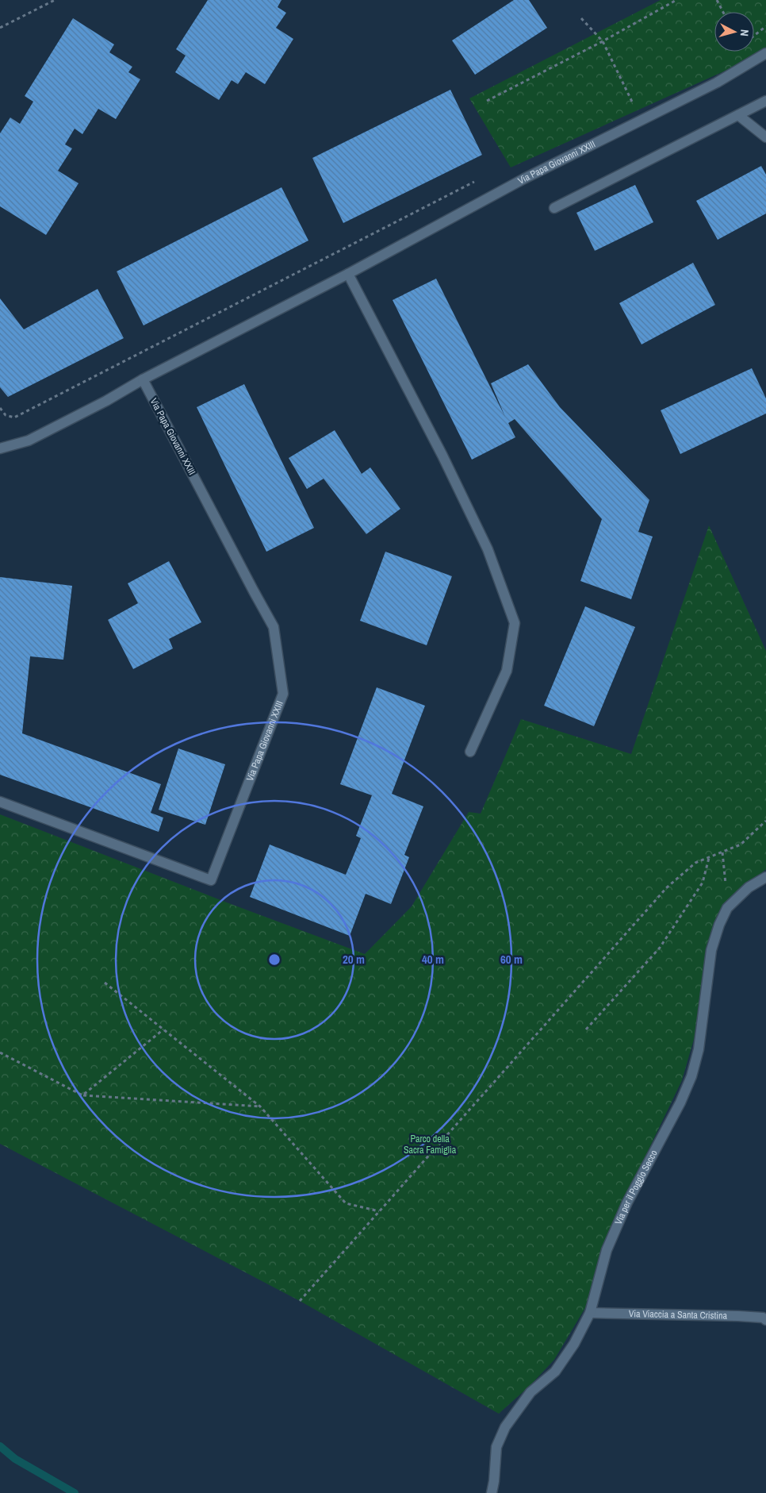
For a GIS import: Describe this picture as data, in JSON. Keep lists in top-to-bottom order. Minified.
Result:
{"streets":{"street":["Via Papa Giovanni XXIII","Via per il Poggio Secco","Via Viaccia a Santa Cristina"]},"crossings":[["Via per il Poggio Secco","Via Viaccia a Santa Cristina"]],"parks":["Parco della Sacra Famiglia"],"north":"right","rings":["20 m","40 m","60 m"]}
